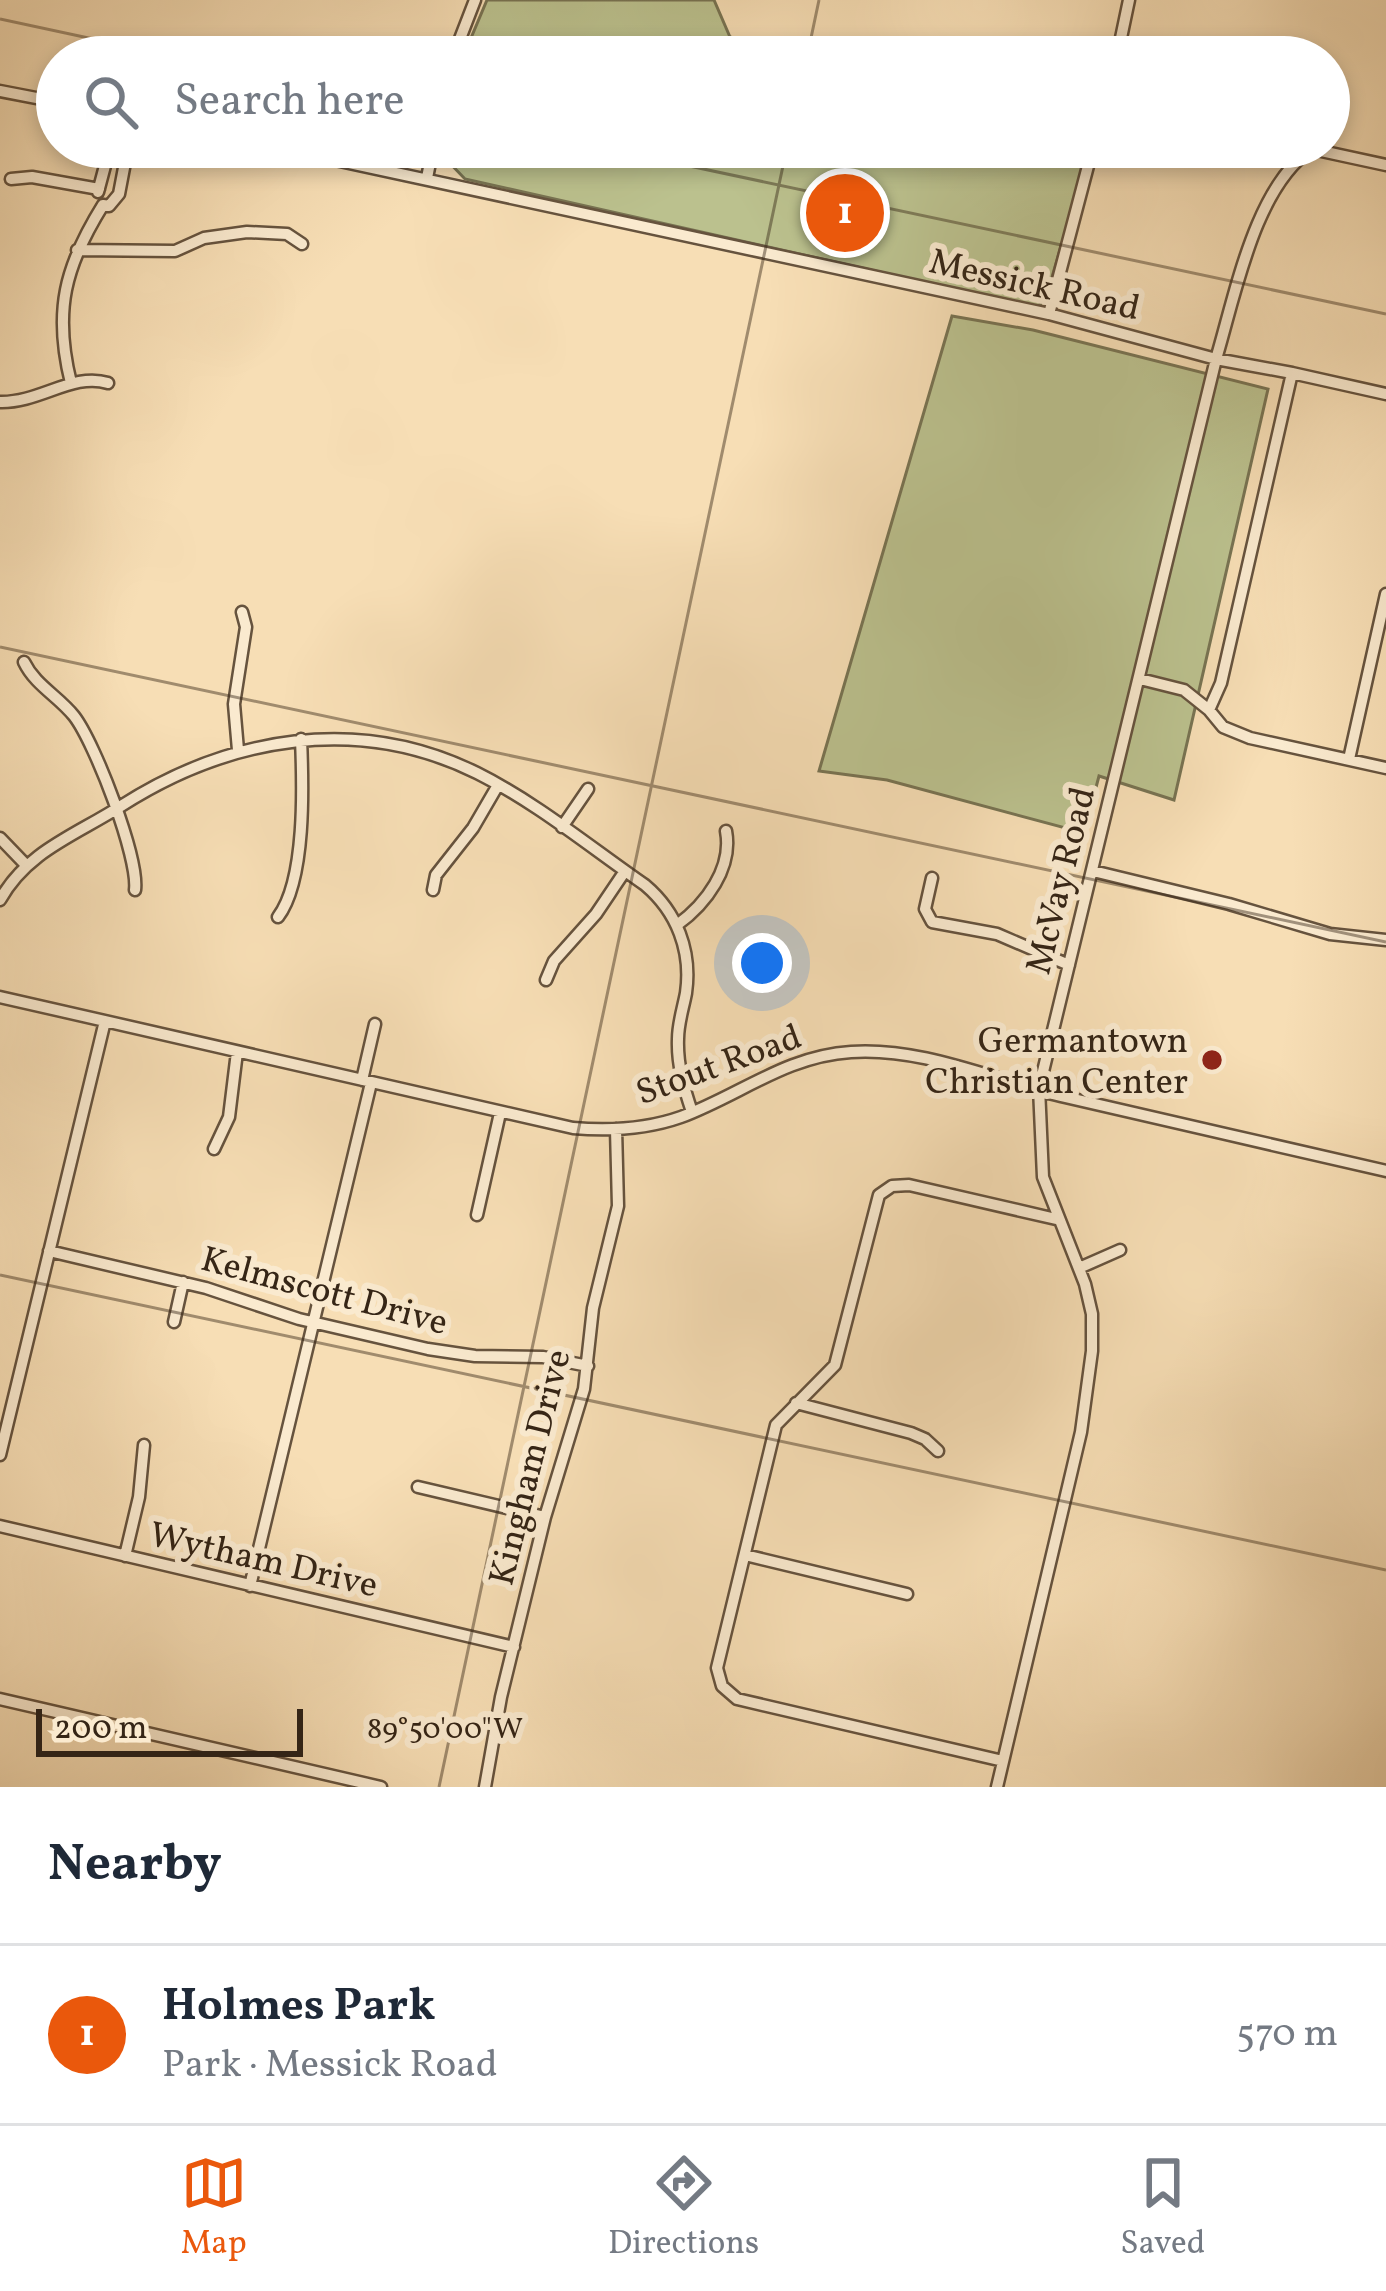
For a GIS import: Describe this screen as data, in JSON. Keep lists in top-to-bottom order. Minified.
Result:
{"streets":{"street":["Messick Road","McVay Road","Stout Road","Kelmscott Drive","Kingham Drive","Wytham Drive"]},"crossings":[["Messick Road","McVay Road"],["McVay Road","Stout Road"],["Stout Road","Kingham Drive"],["Kelmscott Drive","Kingham Drive"],["Kingham Drive","Wytham Drive"]],"places":["Germantown Christian Center"],"scale_bar":"200 m","page":{"search":"Search here","pins":"1","scale":"200 m","heading":"Nearby","list":[{"mark":"1","name":"Holmes Park","note":"Park · Messick Road","value":"570 m"}],"nav":["Map","Directions","Saved"]},"coordinates":["89°50'00\"W"]}
